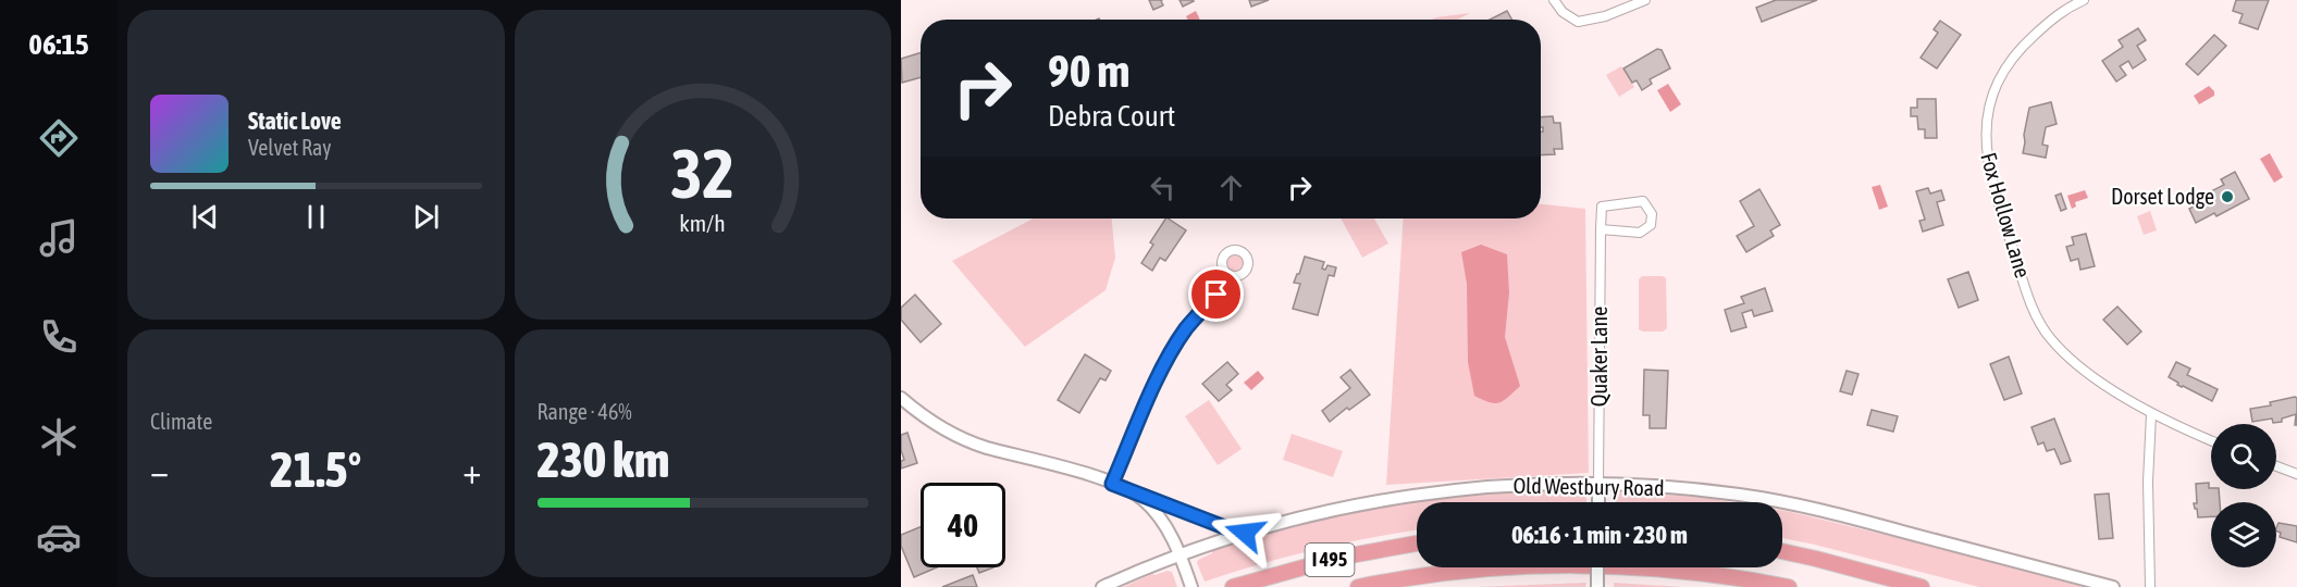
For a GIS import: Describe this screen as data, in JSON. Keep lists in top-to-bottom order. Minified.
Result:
{"streets":{"highway":["I 495"],"main road":["Old Westbury Road"],"street":["Fox Hollow Lane","Quaker Lane"]},"crossings":[["Quaker Lane","Old Westbury Road"]],"places":["Dorset Lodge"],"page":{"tabs":"06:15","turn":["90 m","Debra Court"],"song":["Static Love","Velvet Ray"],"tile":["Climate",["Range · 46%","230 km"]],"heat":["−","21.5°","+"],"limit":"40","trip":"06:16 · 1 min · 230 m","gauge":["32","km/h"]}}
